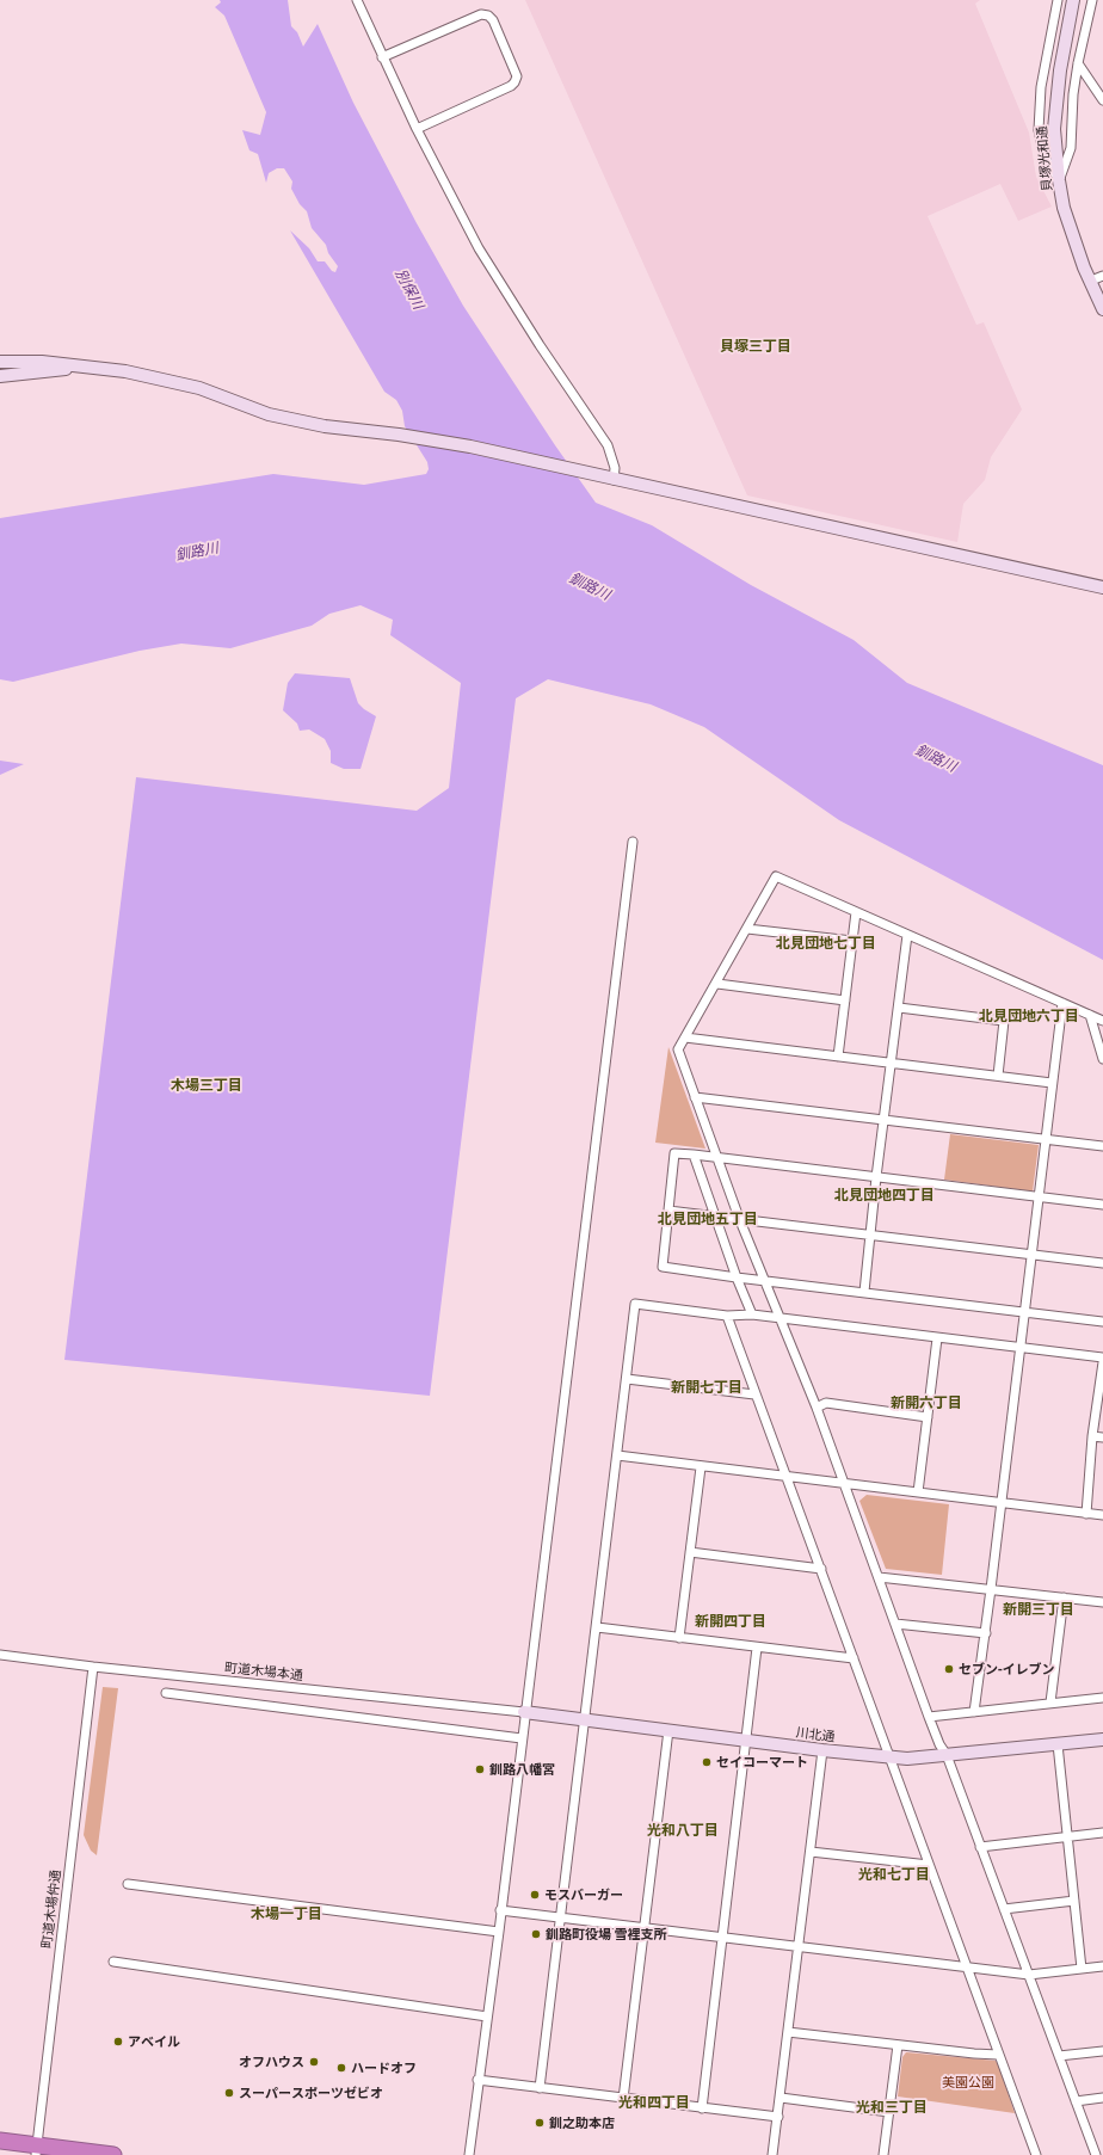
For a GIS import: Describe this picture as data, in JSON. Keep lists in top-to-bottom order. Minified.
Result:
{"streets":{"street":["貝塚光和通","町道木場本通","川北通","町道木場仲通"]},"crossings":[["町道木場本通","川北通"],["町道木場本通","町道木場仲通"]],"districts":["貝塚三丁目","北見団地七丁目","北見団地六丁目","木場三丁目","北見団地四丁目","北見団地五丁目","新開七丁目","新開六丁目","新開三丁目","新開四丁目","光和八丁目","光和七丁目","木場一丁目","光和四丁目","光和三丁目"],"water":["別保川","釧路川"],"parks":["美園公園"],"places":["セブン-イレブン","セイコーマート","釧路八幡宮","モスバーガー","釧路町役場 雪裡支所","アベイル","オフハウス","ハードオフ","スーパースポーツゼビオ","釧之助本店"]}
